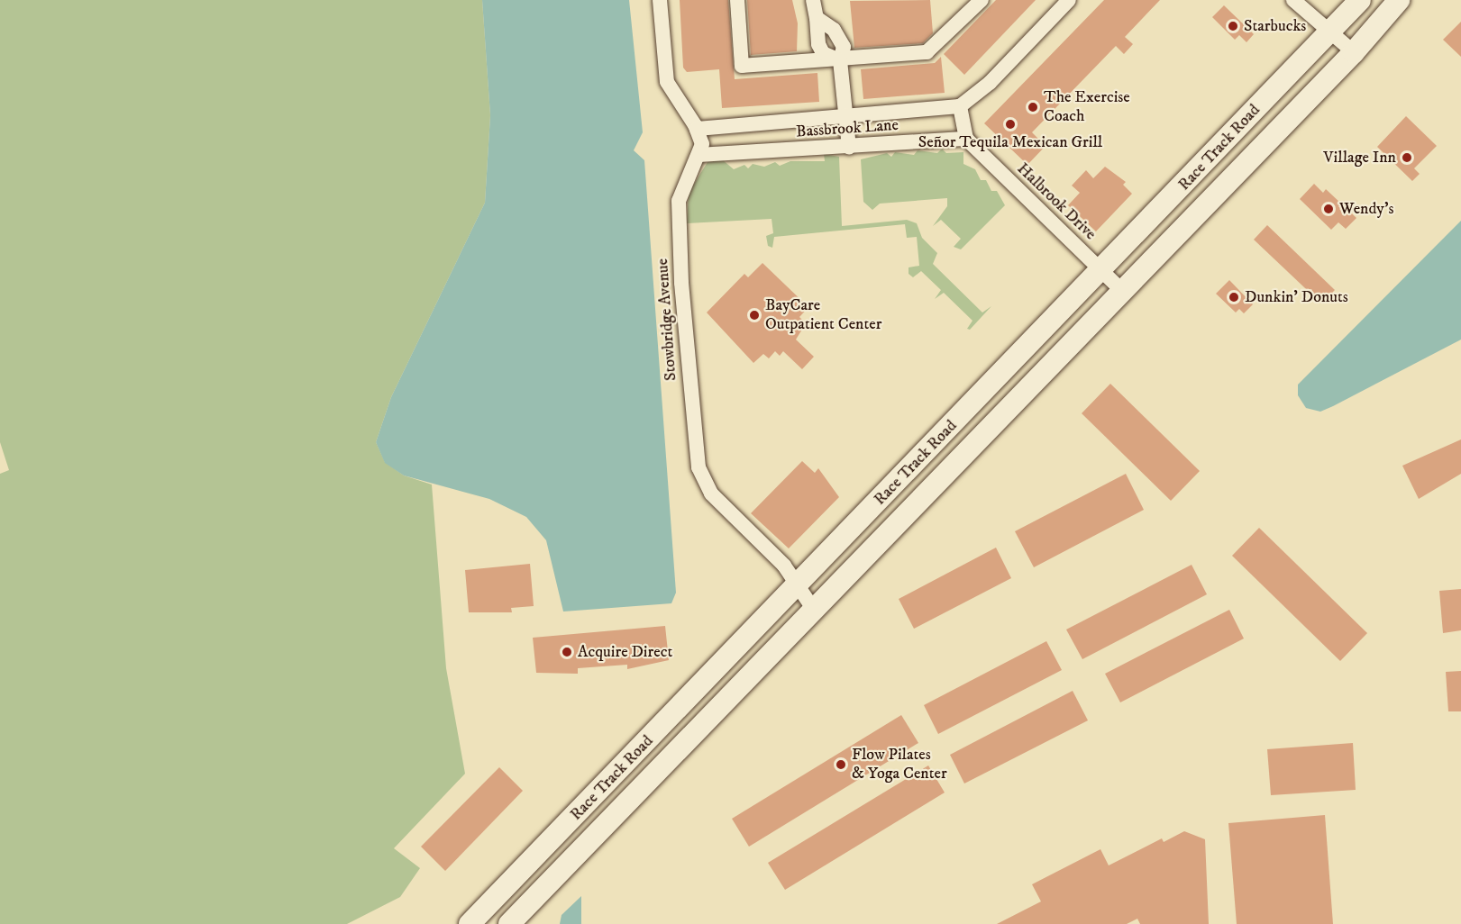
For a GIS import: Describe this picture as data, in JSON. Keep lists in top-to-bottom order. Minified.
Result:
{"streets":{"main road":["Race Track Road"],"street":["Bassbrook Lane","Halbrook Drive","Stowbridge Avenue"]},"crossings":[["Bassbrook Lane","Halbrook Drive"],["Bassbrook Lane","Stowbridge Avenue"],["Race Track Road","Halbrook Drive"],["Race Track Road","Stowbridge Avenue"]],"places":["Starbucks","The Exercise Coach","Señor Tequila Mexican Grill","Village Inn","Wendy's","Dunkin' Donuts","BayCare Outpatient Center","Acquire Direct","Flow Pilates & Yoga Center"]}
